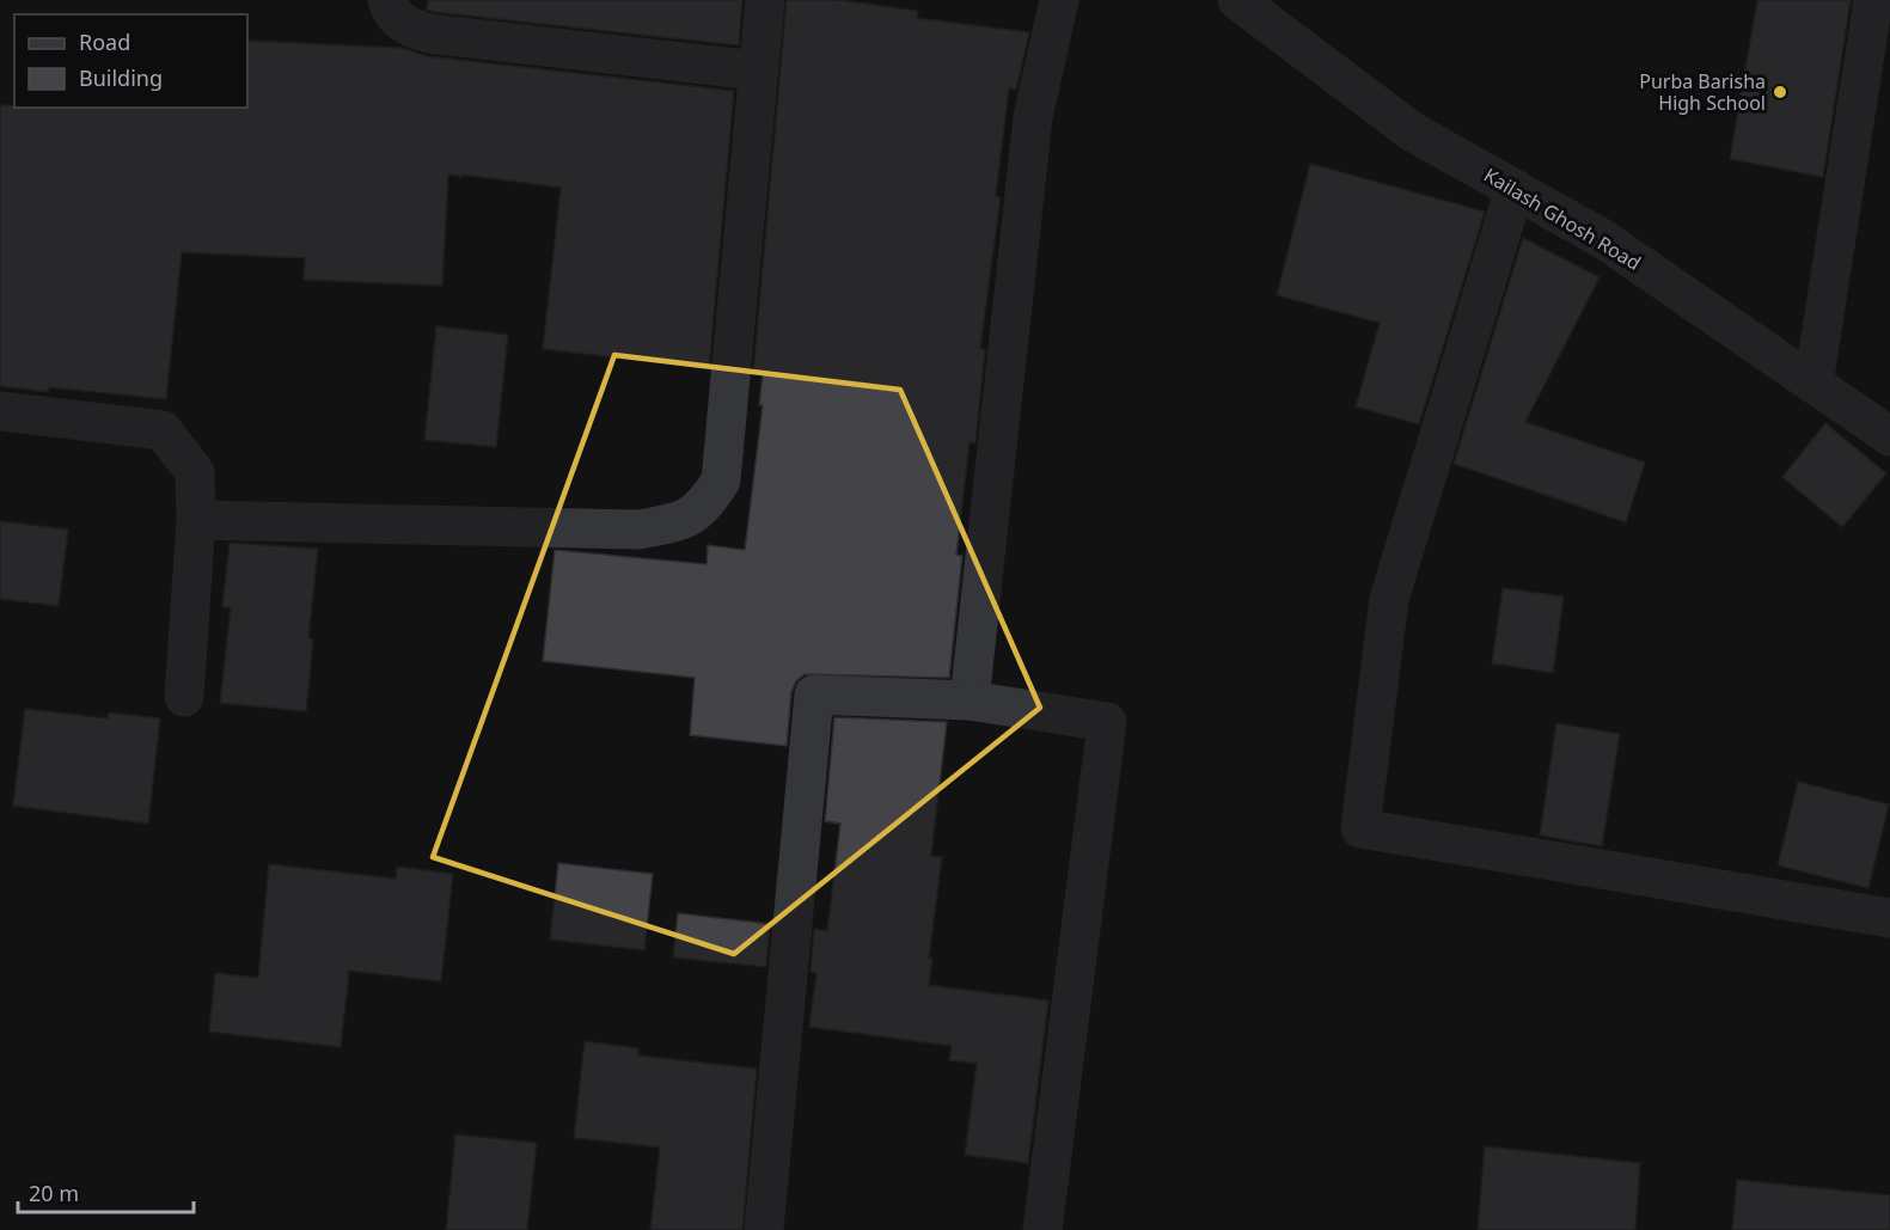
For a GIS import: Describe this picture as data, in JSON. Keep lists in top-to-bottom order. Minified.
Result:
{"streets":{"street":["Kailash Ghosh Road"]},"places":["Purba Barisha High School"],"legend":["Road","Building"],"scale_bar":"20 m"}
